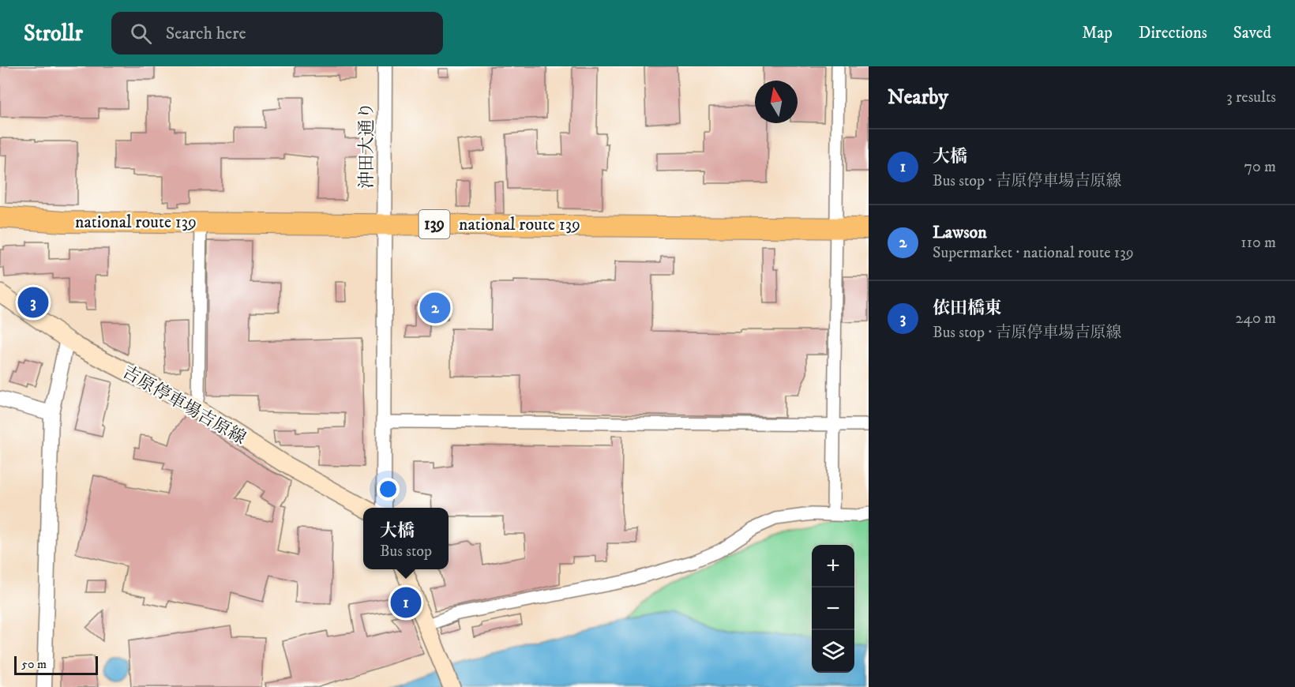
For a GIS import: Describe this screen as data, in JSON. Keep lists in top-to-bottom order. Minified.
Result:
{"streets":{"highway":["national route 139","139"],"main road":["吉原停車場吉原線"],"street":["沖田大通り"]},"crossings":[["沖田大通り","national route 139"]],"scale_bar":"50 m","north":"top","page":{"header":"Strollr","search":"Search here","nav":["Map","Directions","Saved"],"heading":["Nearby","3 results"],"list":[{"mark":"1","name":"大橋","note":"Bus stop · 吉原停車場吉原線","value":"70 m"},{"mark":"2","name":"Lawson","note":"Supermarket · national route 139","value":"110 m"},{"mark":"3","name":"依田橋東","note":"Bus stop · 吉原停車場吉原線","value":"240 m"}],"pins":["3","2","1"],"popup":["大橋","Bus stop"],"map_buttons":["+","−"],"scale":"50 m"}}
